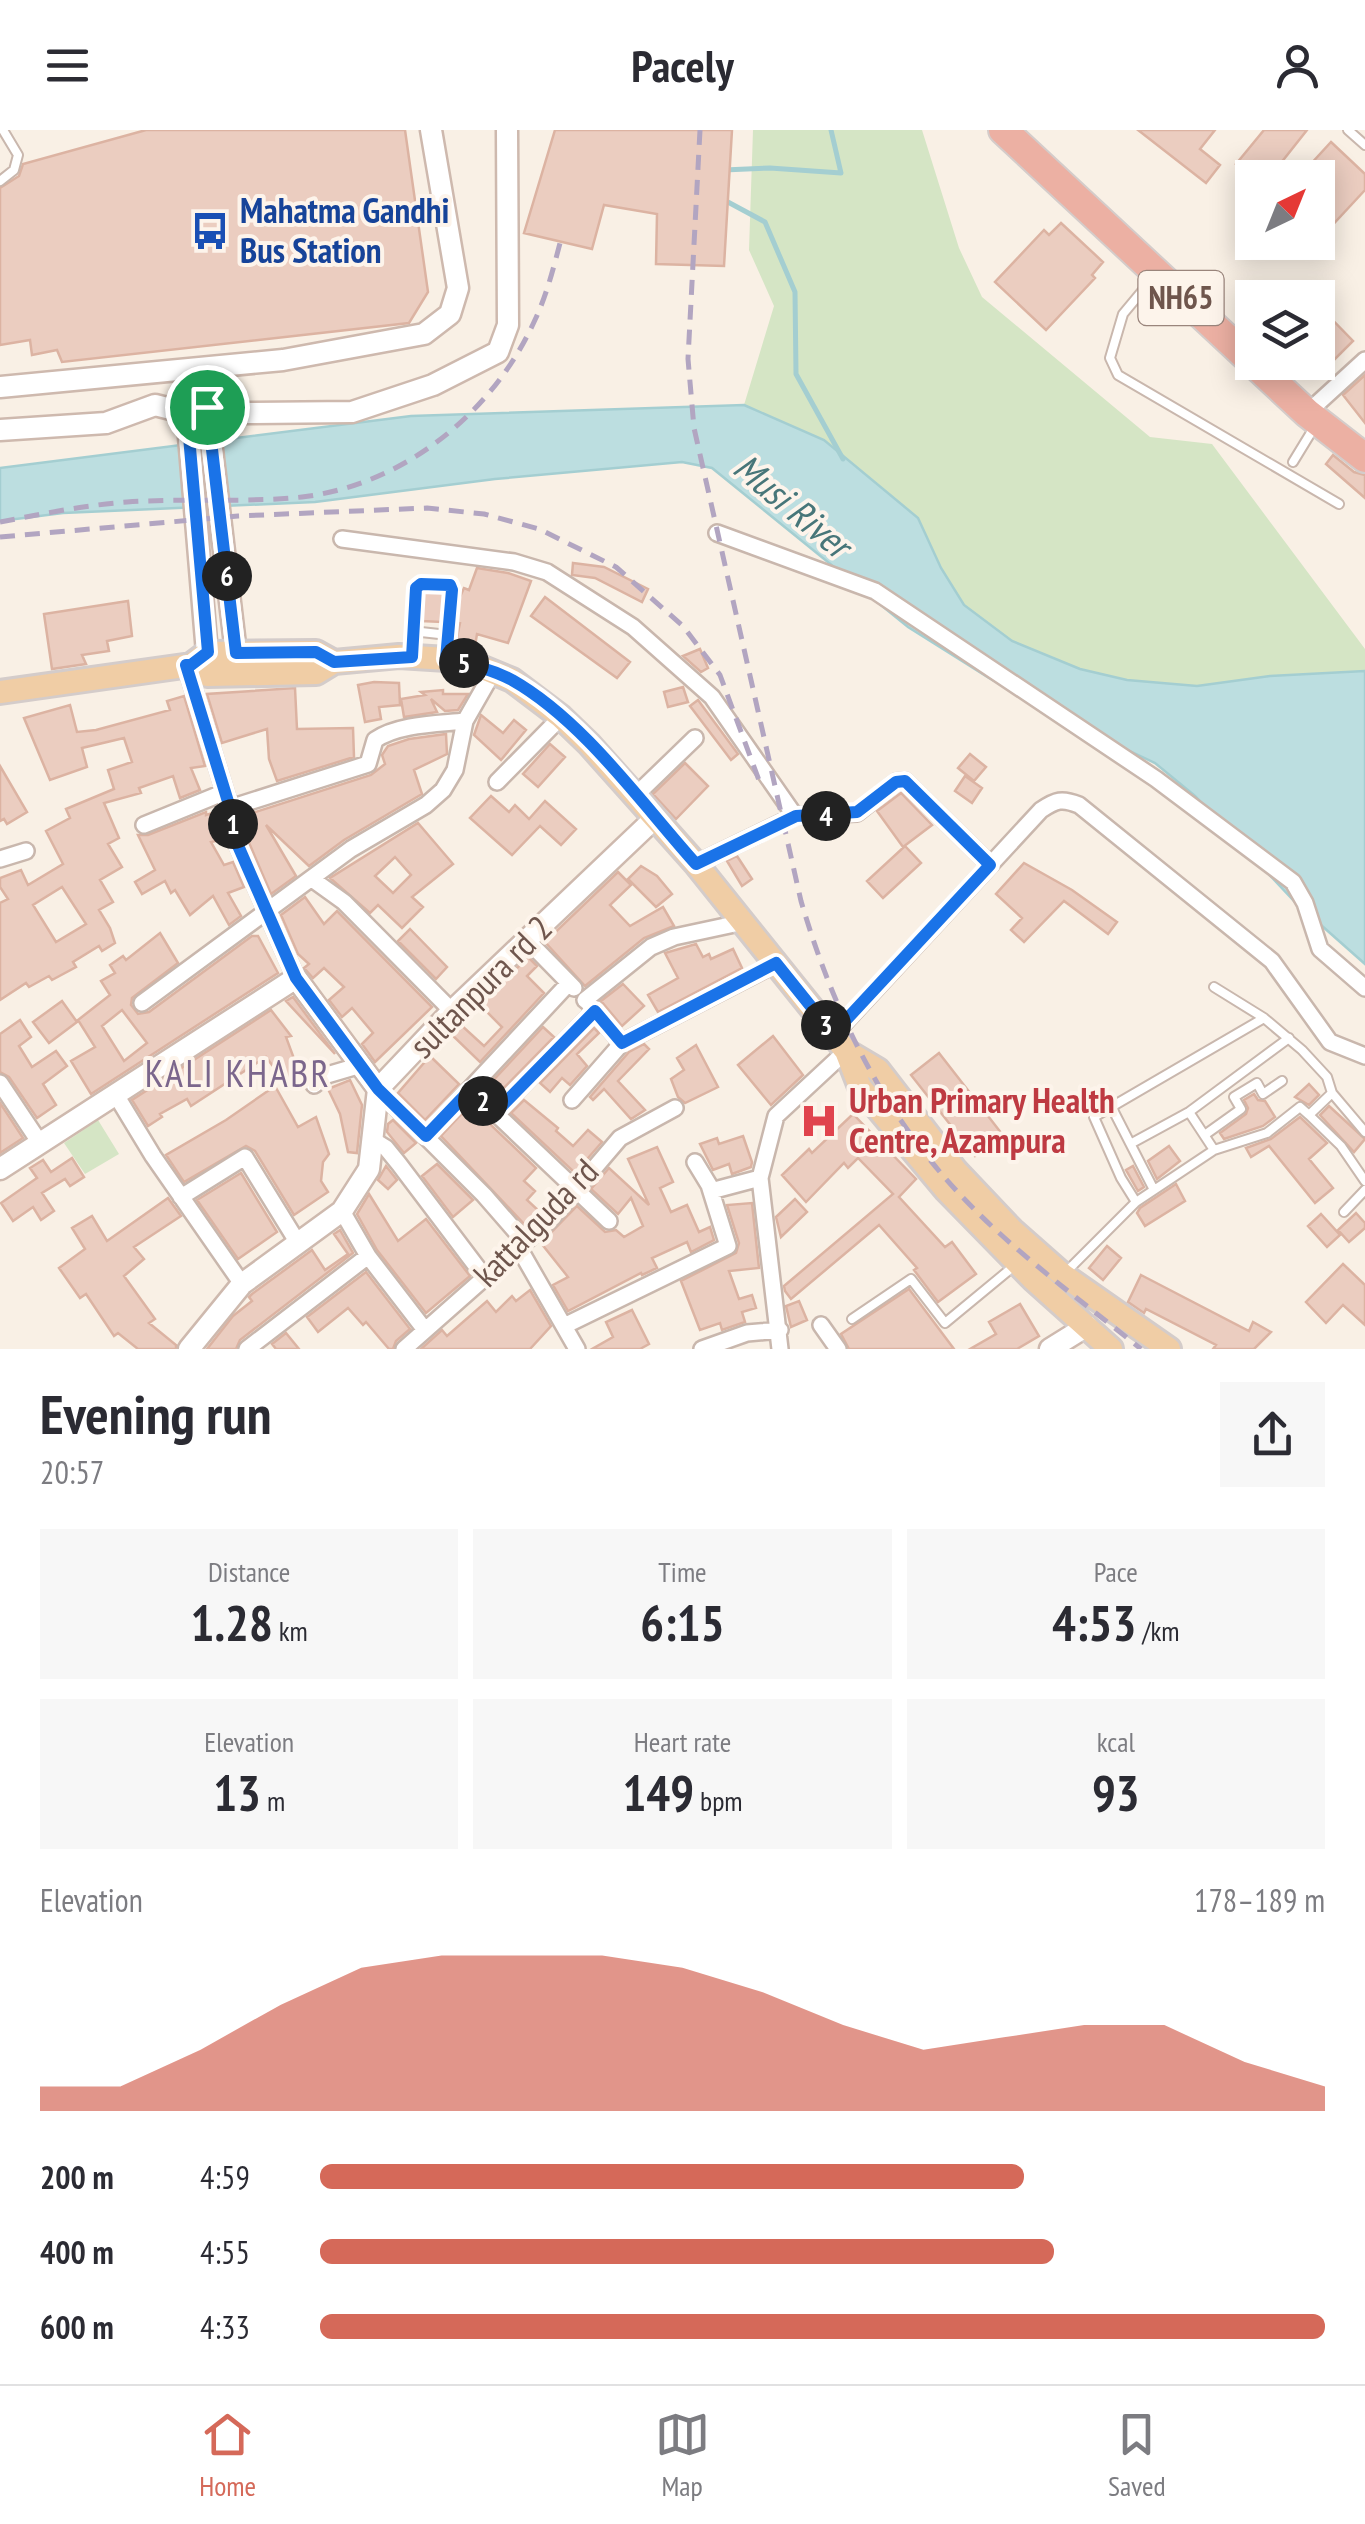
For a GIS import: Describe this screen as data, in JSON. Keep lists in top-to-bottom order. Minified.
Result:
{"streets":{"highway":["NH65"],"street":["sultanpura rd 2","kattalguda rd"]},"districts":["KALI KHABR"],"water":["Musi River"],"places":{"bus stop":["Mahatma Gandhi Bus Station"],"hospital":["Urban Primary Health Centre, Azampura"]},"north":"top right","page":{"header":"Pacely","pins":["6","5","4","1","3","2"],"heading":["Evening run","20:57"],"stats":[["Distance","1.28 km"],["Time","6:15"],["Pace","4:53 /km"],["Elevation","13 m"],["Heart rate","149 bpm"],["kcal","93"]],"chart":["Elevation","178–189 m"],"list":[{"name":"200 m","note":"4:59"},{"name":"400 m","note":"4:55"},{"name":"600 m","note":"4:33"}],"tabs":["Home","Map","Saved"]}}
